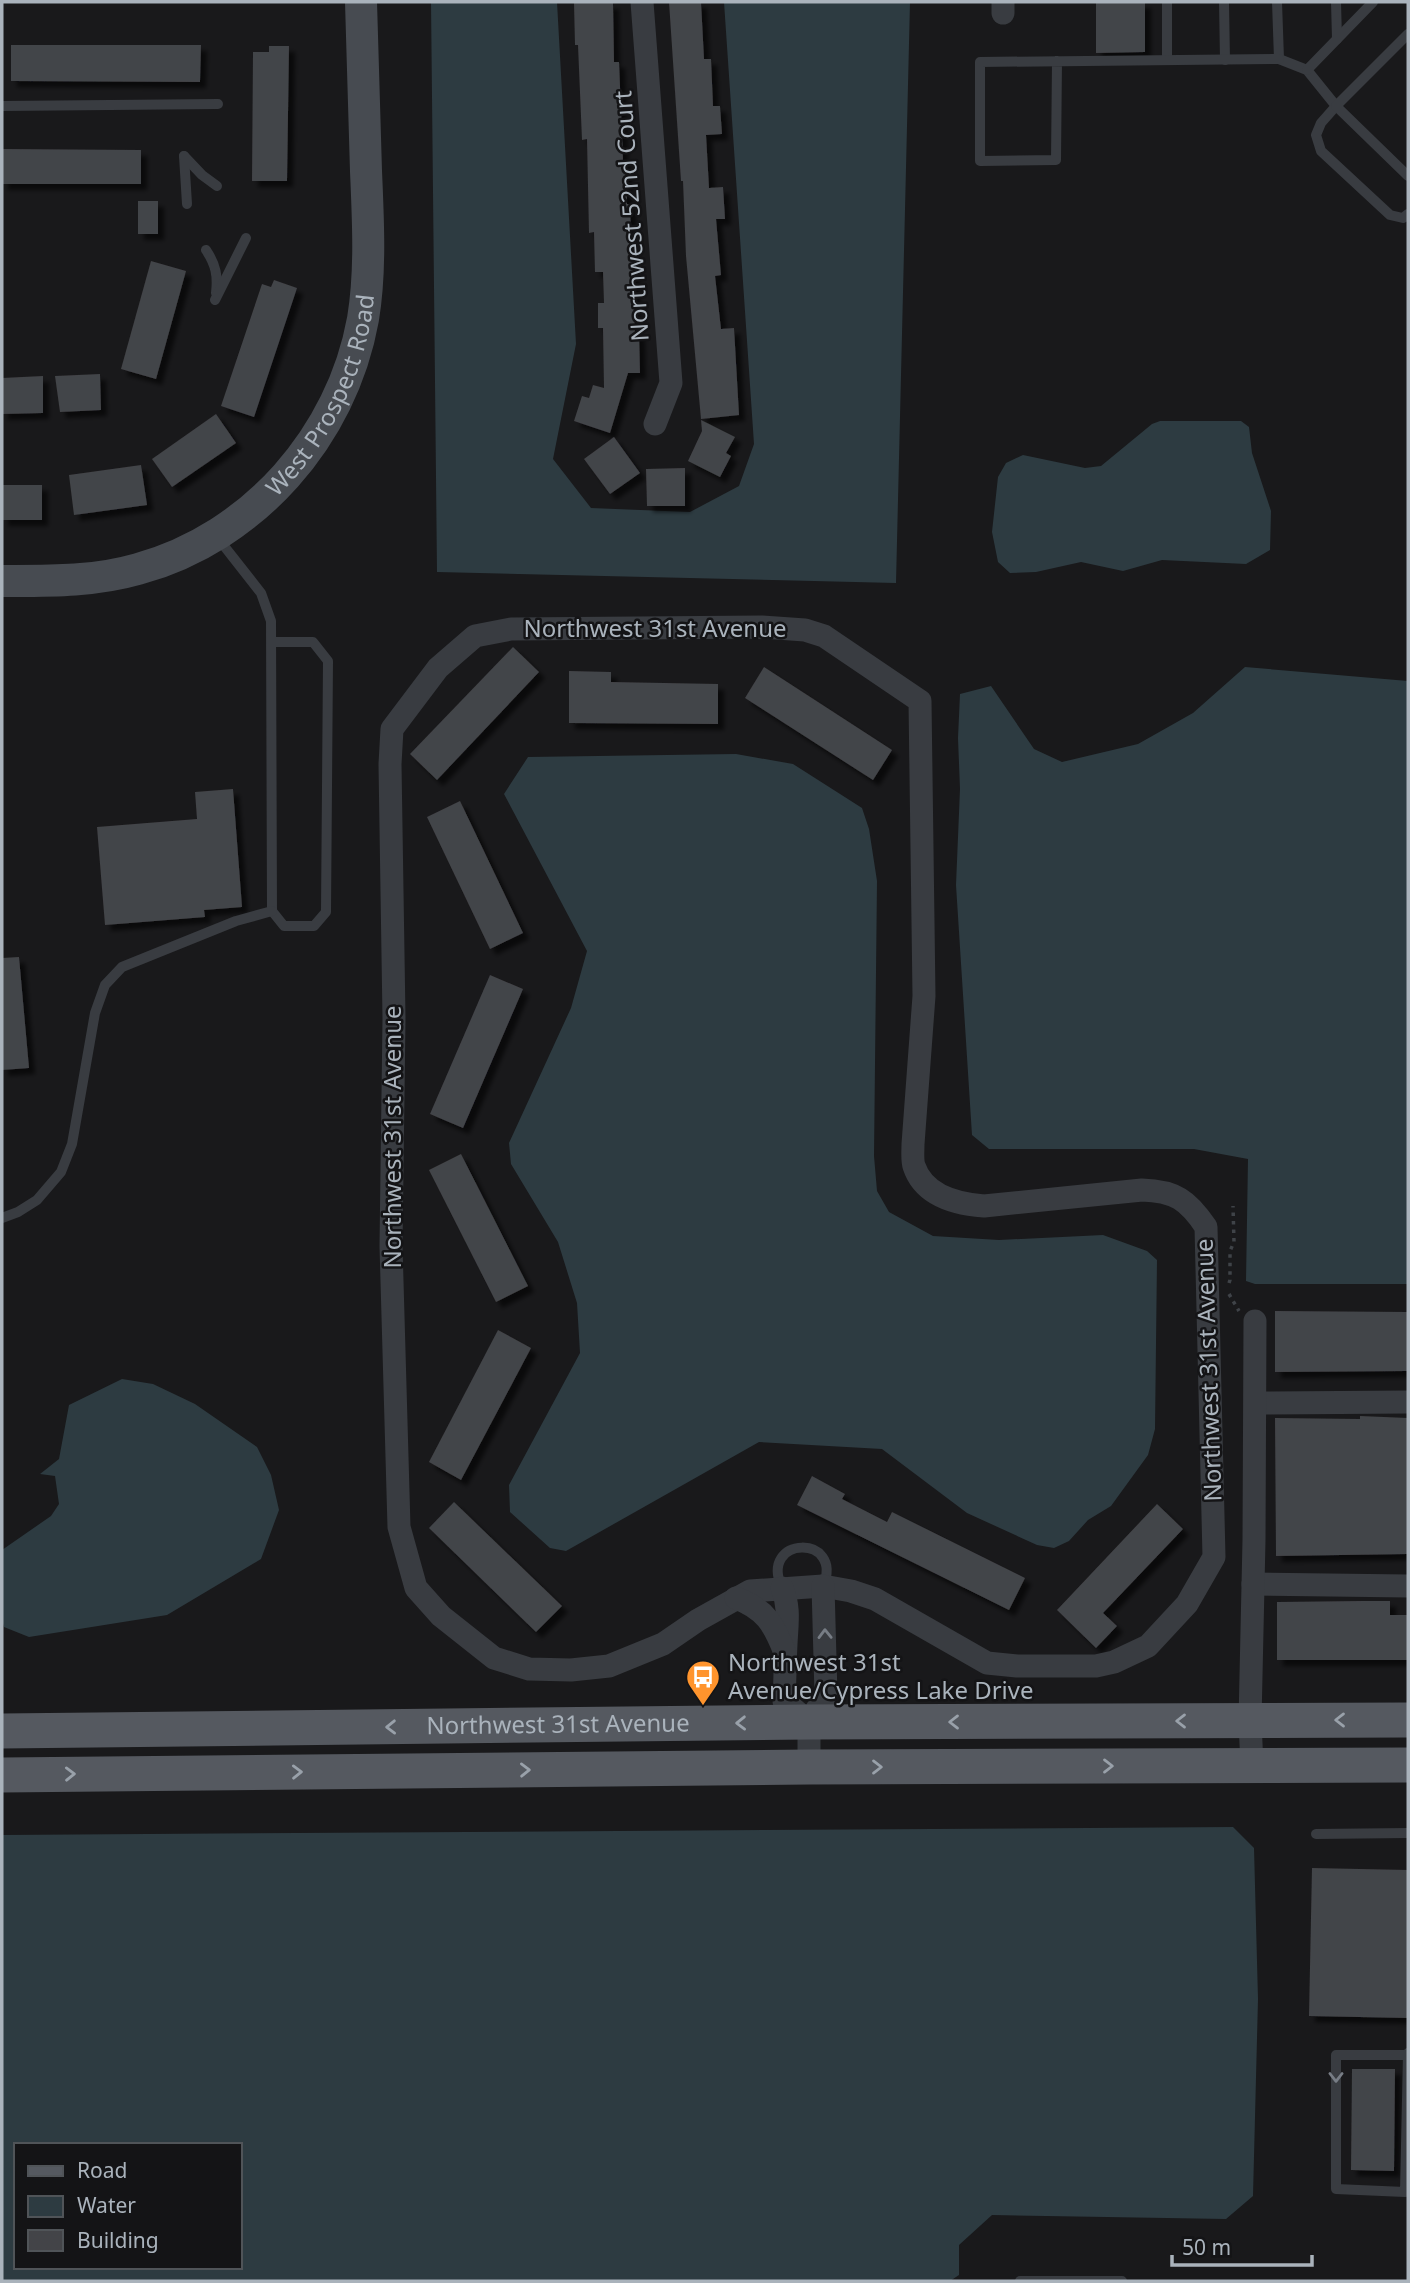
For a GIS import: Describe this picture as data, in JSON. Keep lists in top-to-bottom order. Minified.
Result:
{"streets":{"main road":["West Prospect Road","Northwest 31st Avenue"],"street":["Northwest 52nd Court"]},"places":{"bus stop":["Northwest 31st Avenue/Cypress Lake Drive"]},"legend":["Road","Water","Building"],"scale_bar":"50 m"}
